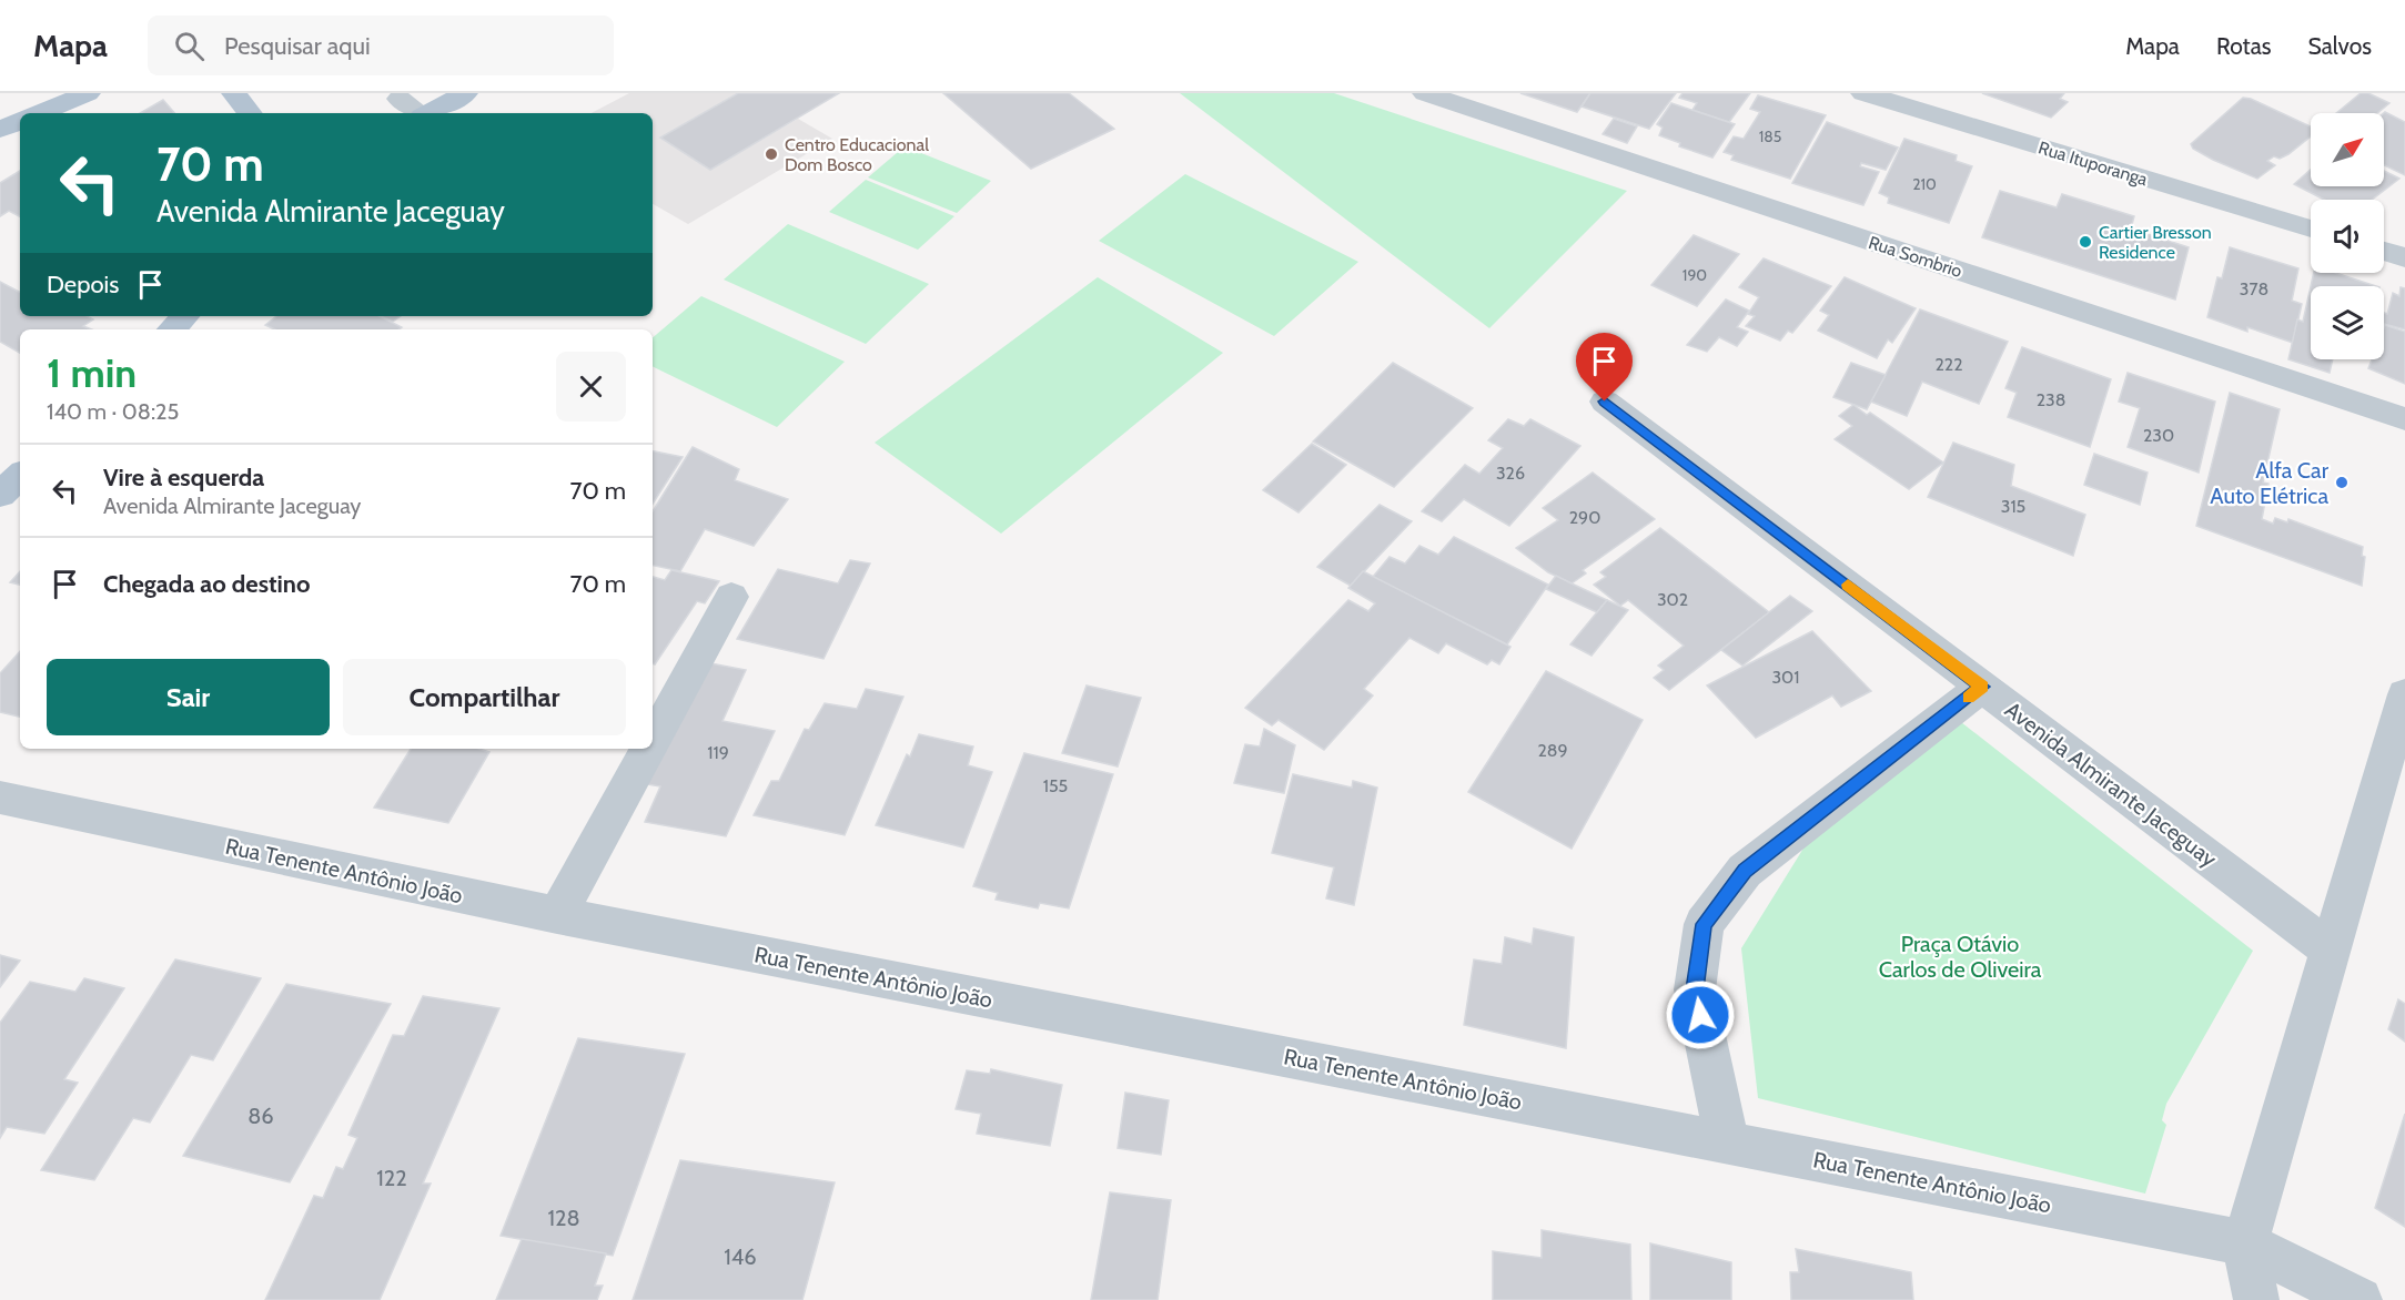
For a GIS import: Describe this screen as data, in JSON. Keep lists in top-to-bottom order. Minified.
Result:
{"streets":{"street":["Rua Ituporanga","Rua Sombrio","Avenida Almirante Jaceguay","Rua Tenente Antônio João"]},"parks":["Praça Otávio Carlos de Oliveira"],"places":["Centro Educacional Dom Bosco","Cartier Bresson Residence","Alfa Car Auto Elétrica"],"house_numbers":["185","210","190","378","222","238","230","326","315","290","302","301","289","119","155","86","122","128","146"],"north":"top right","page":{"header":"Mapa","search":"Pesquisar aqui","nav":["Mapa","Rotas","Salvos"],"turn":["70 m","Avenida Almirante Jaceguay"],"then":"Depois","heading":["1 min","140 m · 08:25"],"list":[{"name":"Vire à esquerda","note":"Avenida Almirante Jaceguay","value":"70 m"},{"name":"Chegada ao destino","value":"70 m"}],"buttons":["Sair","Compartilhar"]}}
